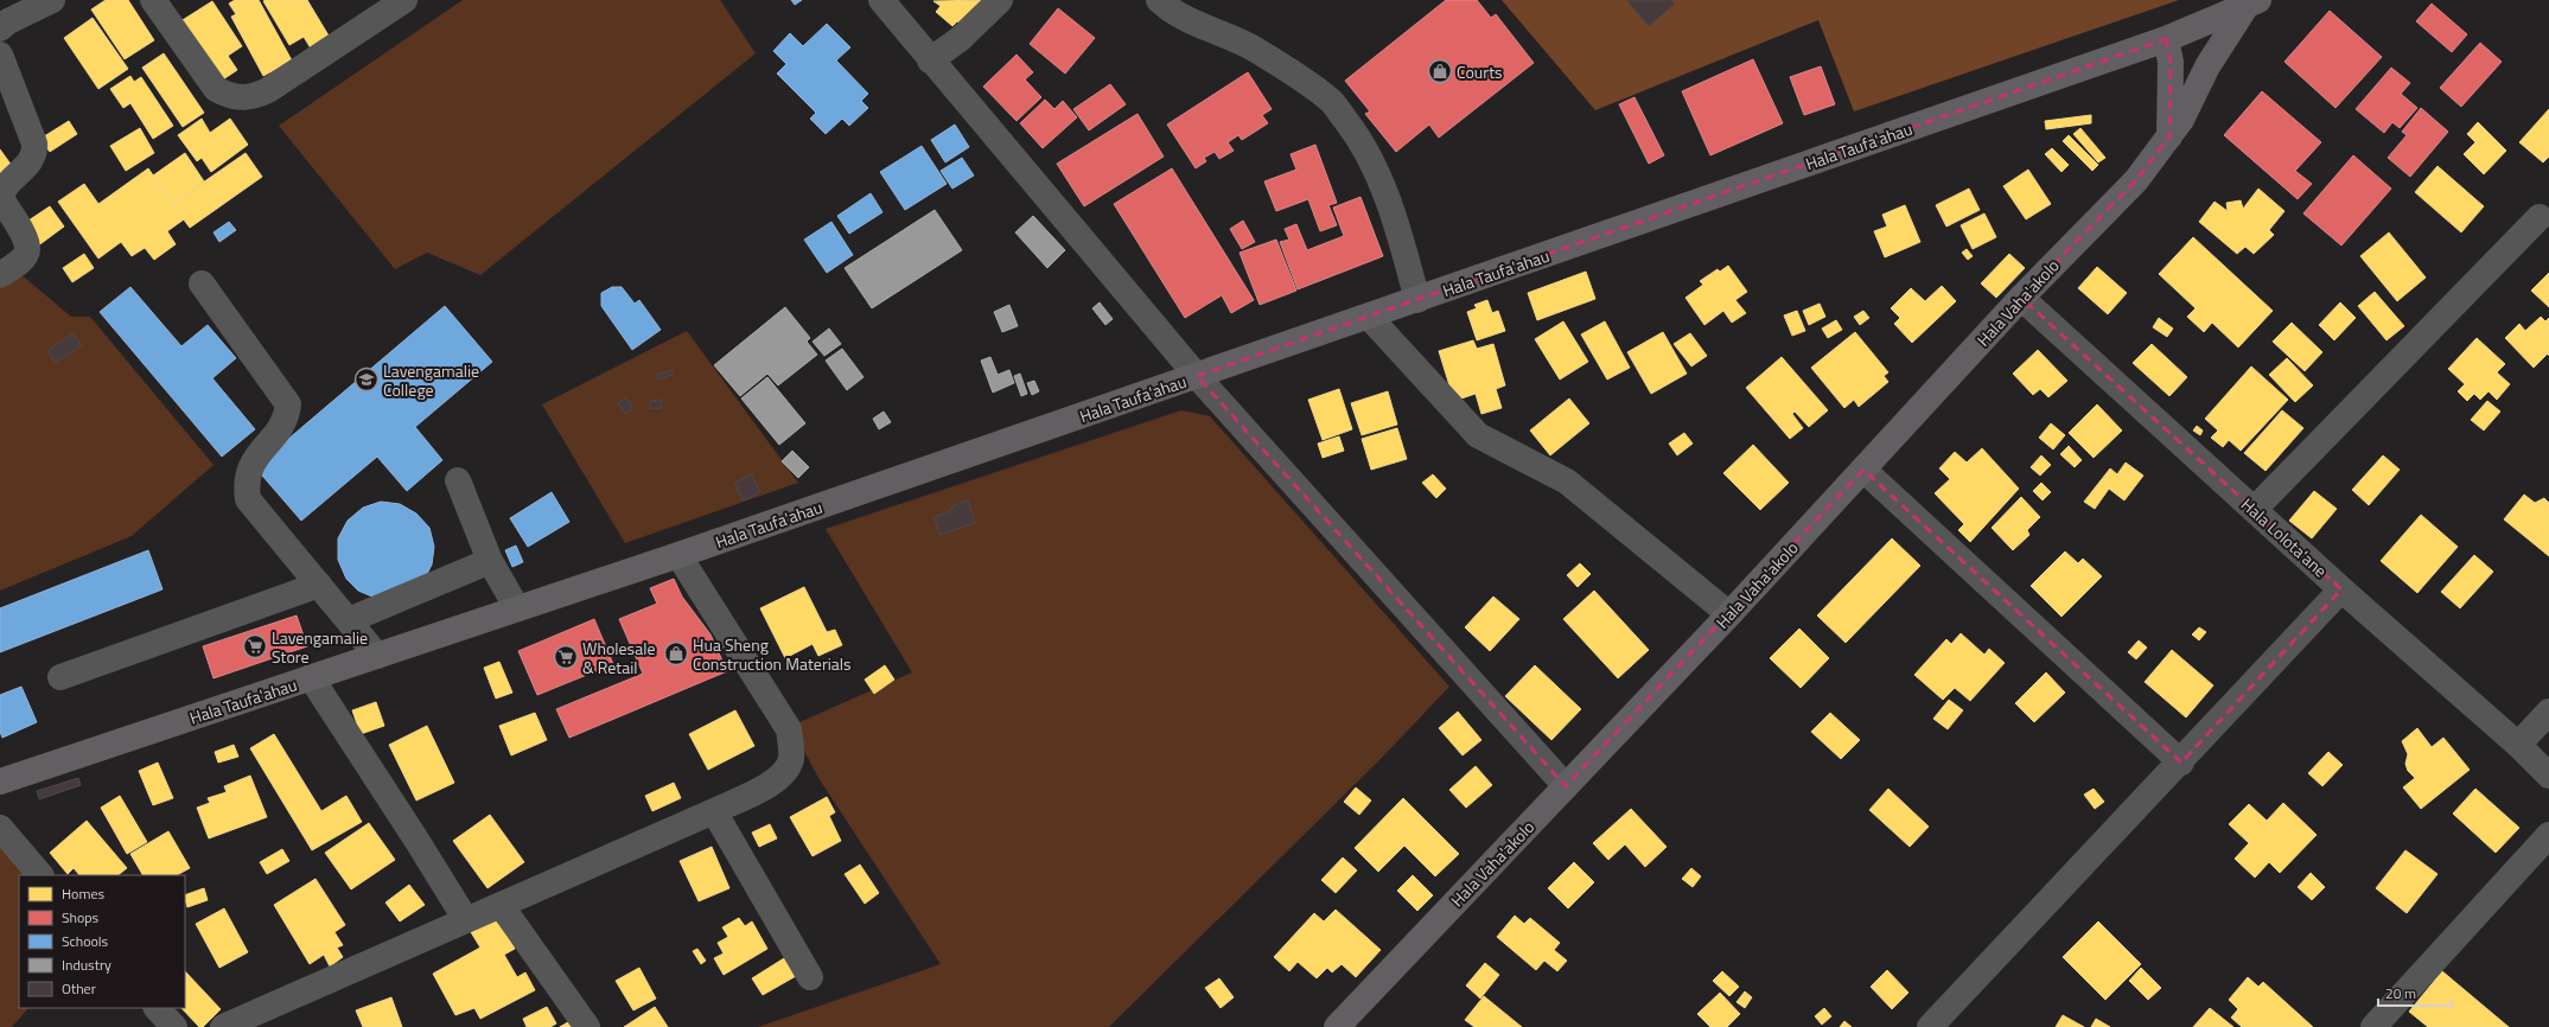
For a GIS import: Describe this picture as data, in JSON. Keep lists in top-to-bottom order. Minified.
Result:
{"streets":{"main road":["Hala Taufa'ahau","Hala Vaha'akolo"],"street":["Hala Lolota'ane"]},"crossings":[["Hala Taufa'ahau","Hala Vaha'akolo"],["Hala Vaha'akolo","Hala Lolota'ane"]],"places":{"shop":["Courts","Hua Sheng Construction Materials"],"school or university":["Lavengamalie College"],"supermarket":["Lavengamalie Store","Wholesale & Retail"]},"legend":["Homes","Shops","Schools","Industry","Other"],"scale_bar":"20 m"}
